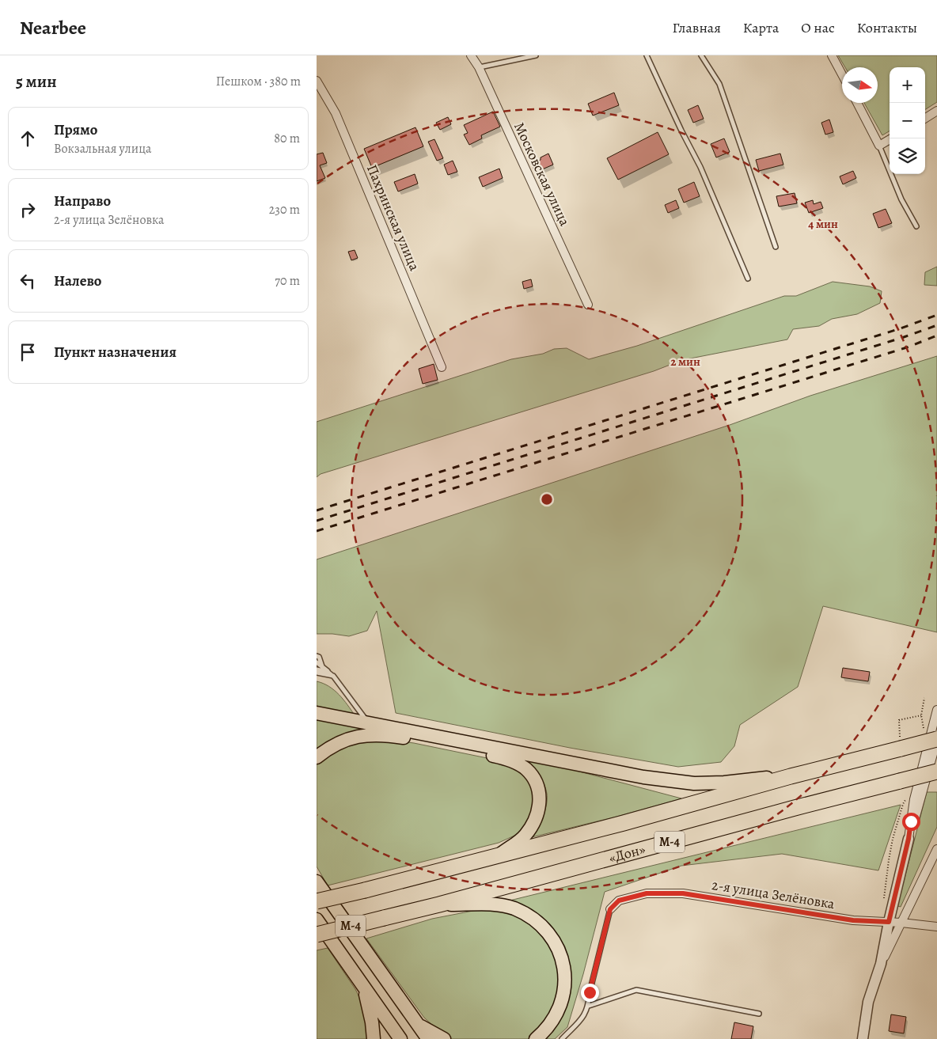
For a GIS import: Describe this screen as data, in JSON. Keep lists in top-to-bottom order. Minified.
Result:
{"streets":{"highway":["М-4","«Дон»"],"street":["Московская улица","Пахринская улица","2-я улица Зелёновка"]},"north":"right","page":{"header":"Nearbee","nav":["Главная","Карта","О нас","Контакты"],"heading":["5 мин","Пешком · 380 m"],"map_buttons":["+","−"],"list":[["Прямо","Вокзальная улица","80 m"],["Направо","2-я улица Зелёновка","230 m"],["Налево","70 m"],"Пункт назначения"]},"rings":["4 мин","2 мин"]}
